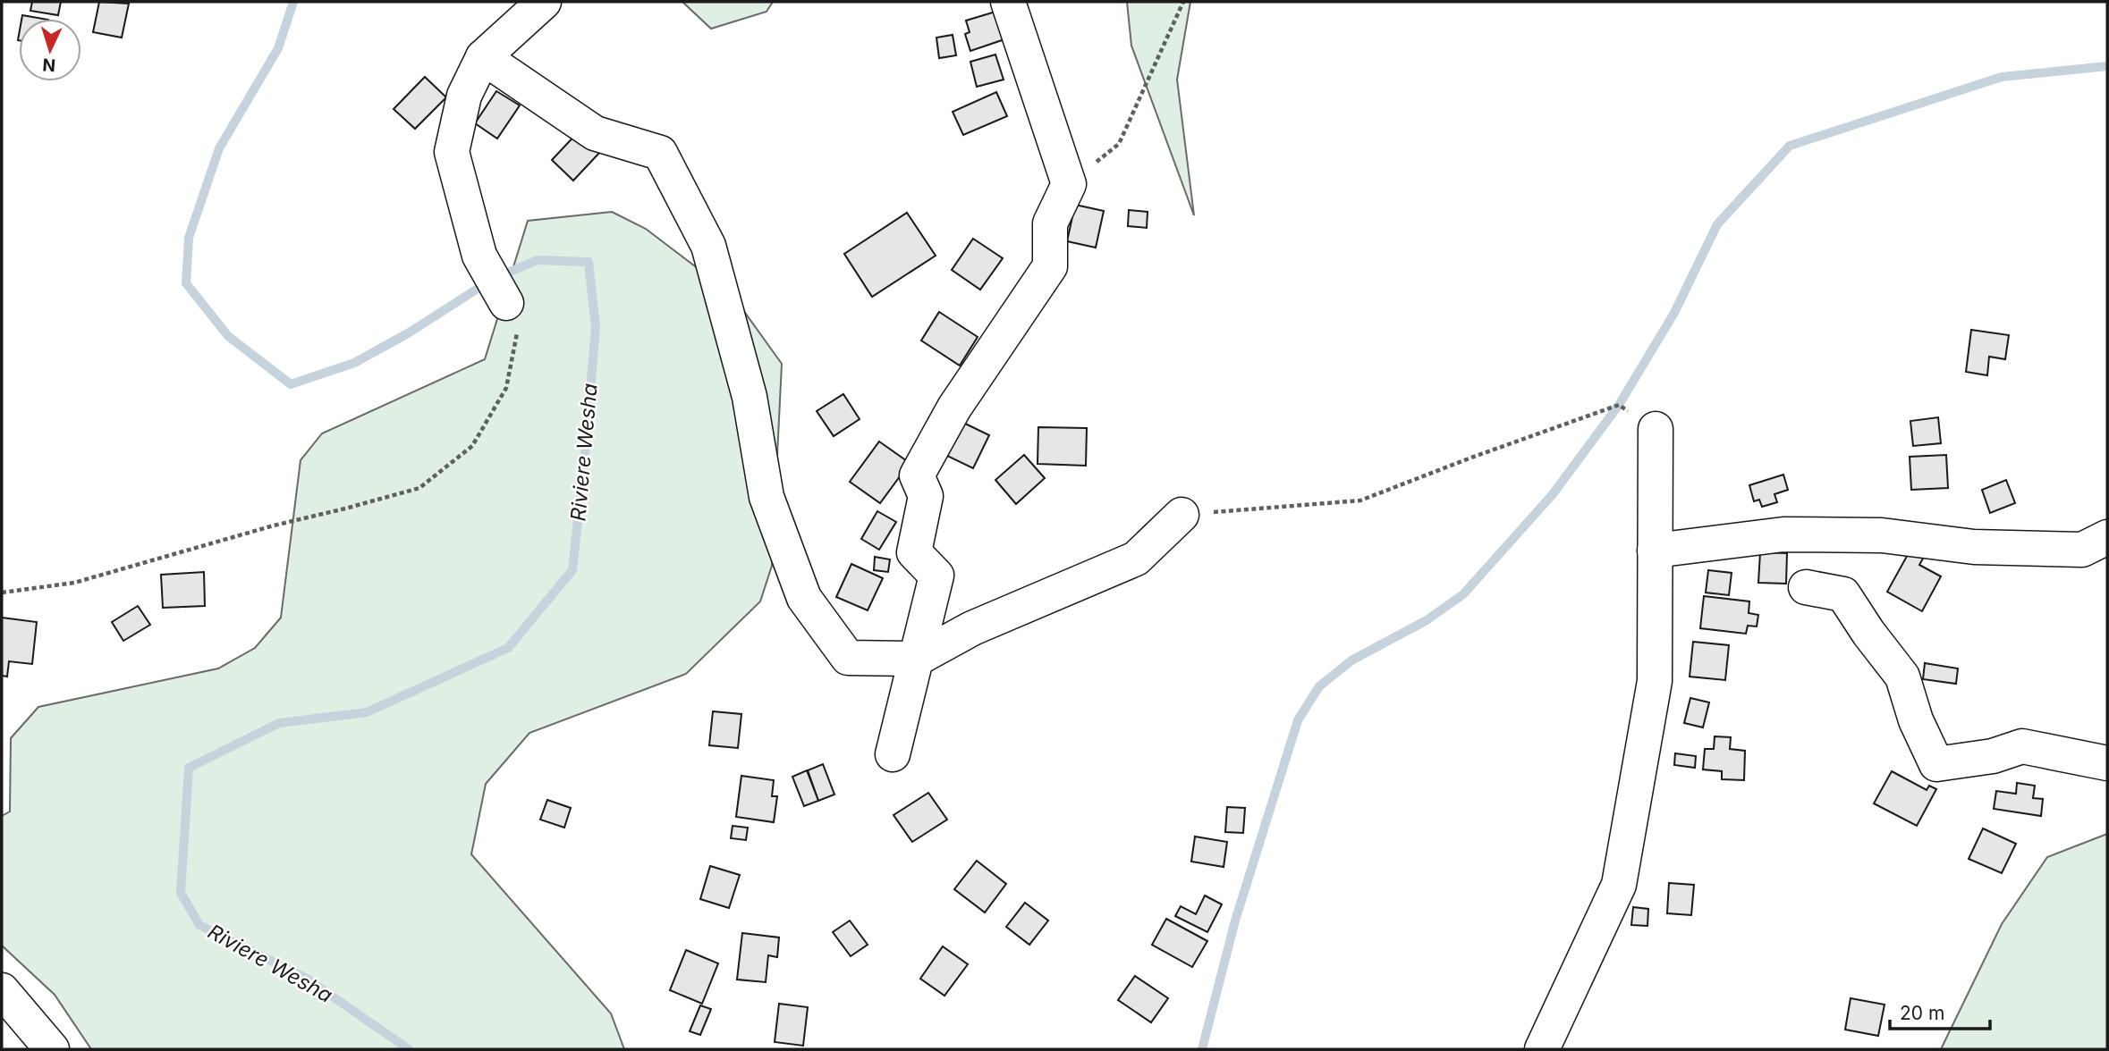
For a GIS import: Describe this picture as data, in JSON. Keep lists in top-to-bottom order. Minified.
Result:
{"water":["Riviere Wesha"],"scale_bar":"20 m","north":"bottom"}
